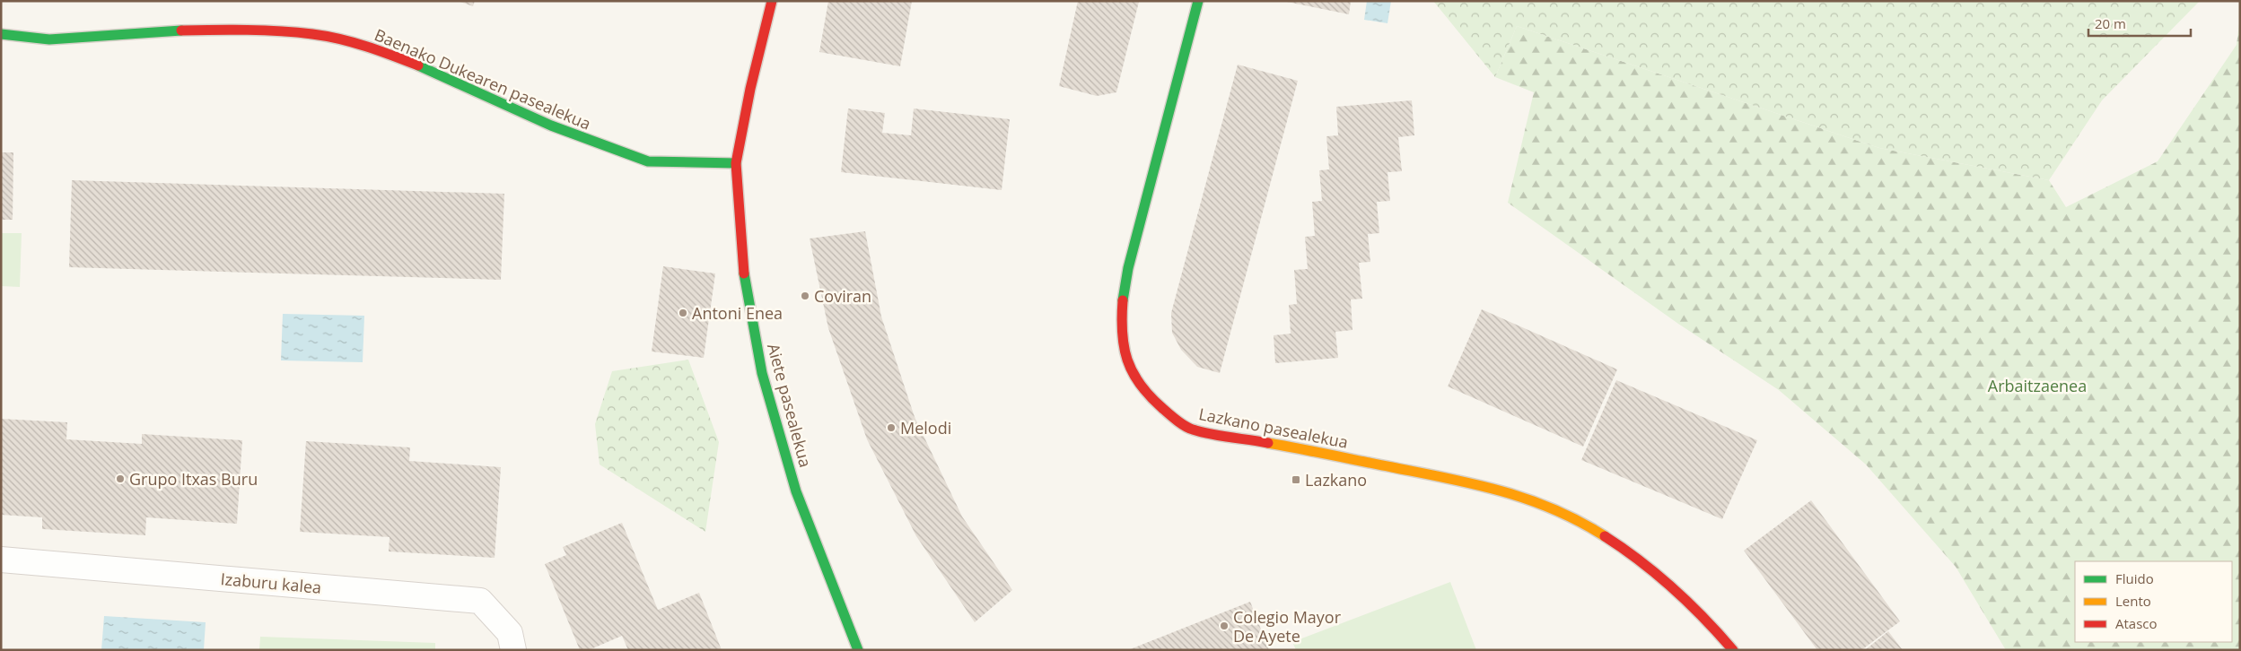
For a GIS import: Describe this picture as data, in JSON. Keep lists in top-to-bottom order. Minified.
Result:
{"streets":{"street":["Baenako Dukearen pasealekua","Aiete pasealekua","Lazkano pasealekua","Izaburu kalea"]},"crossings":[["Baenako Dukearen pasealekua","Aiete pasealekua"]],"parks":["Arbaitzaenea"],"places":{"other":["Coviran","Antoni Enea","Melodi","Grupo Itxas Buru","Colegio Mayor De Ayete"],"transit":["Lazkano"]},"legend":["Fluido","Lento","Atasco"],"scale_bar":"20 m"}
